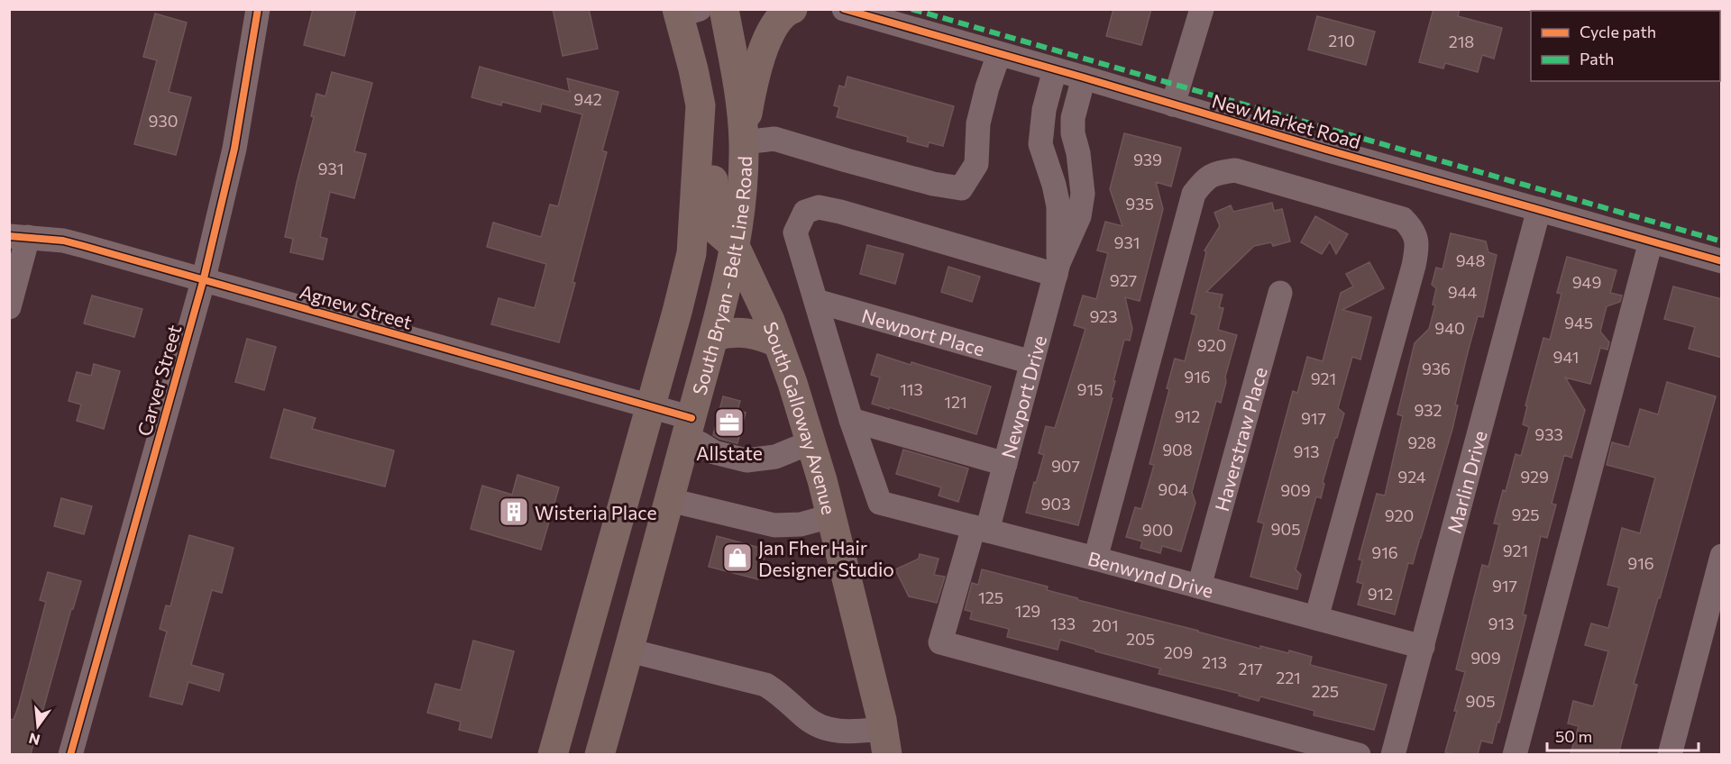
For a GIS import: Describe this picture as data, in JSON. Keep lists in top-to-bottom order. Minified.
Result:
{"streets":{"main road":["South Bryan - Belt Line Road","South Galloway Avenue"],"street":["New Market Road","Agnew Street","Newport Place","Carver Street","Newport Drive","Haverstraw Place","Marlin Drive","Benwynd Drive"]},"crossings":[["New Market Road","Newport Drive"],["New Market Road","Marlin Drive"],["South Bryan - Belt Line Road","Agnew Street"],["South Bryan - Belt Line Road","South Galloway Avenue"],["Agnew Street","Carver Street"],["Agnew Street","South Galloway Avenue"],["Newport Place","Newport Drive"],["Newport Drive","Benwynd Drive"],["Haverstraw Place","Benwynd Drive"],["Marlin Drive","Benwynd Drive"]],"places":{"office":["Allstate"],"building":["Wisteria Place"],"shop":["Jan Fher Hair Designer Studio"]},"house_numbers":["210","218","942","930","939","931","935","931","948","927","949","944","923","945","940","920","941","936","916","921","113","915","121","932","912","917","933","928","908","913","907","924","929","904","909","903","925","920","905","900","921","916","916","917","912","125","129","133","913","201","205","209","909","213","217","221","225","905"],"legend":["Cycle path","Path"],"scale_bar":"50 m","north":"bottom"}
